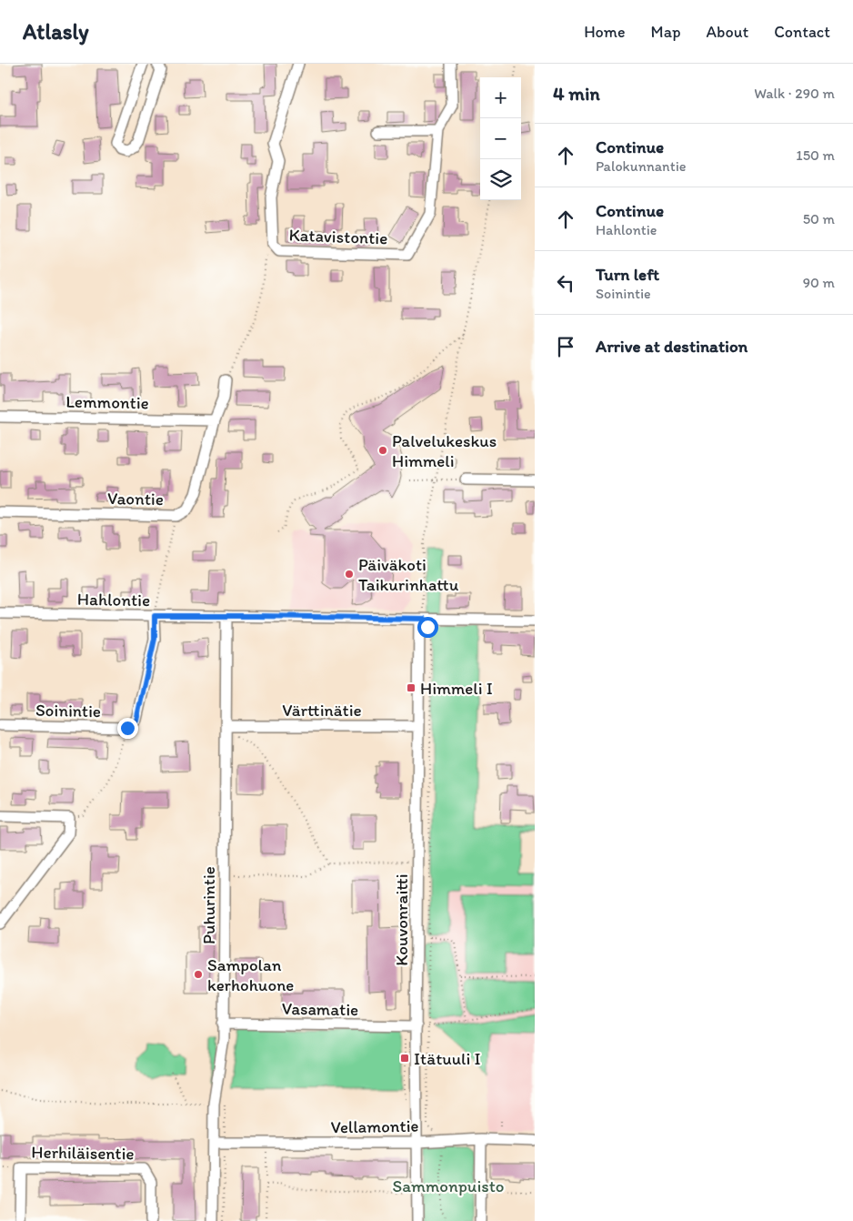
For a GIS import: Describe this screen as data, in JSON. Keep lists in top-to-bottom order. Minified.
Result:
{"streets":{"street":["Katavistontie","Lemmontie","Vaontie","Hahlontie","Värttinätie","Soinintie","Puhurintie","Kouvonraitti","Vasamatie","Vellamontie","Herhiläisentie"]},"crossings":[["Lemmontie","Vaontie"],["Hahlontie","Puhurintie"],["Hahlontie","Kouvonraitti"],["Värttinätie","Puhurintie"],["Värttinätie","Kouvonraitti"],["Puhurintie","Vasamatie"],["Puhurintie","Vellamontie"],["Kouvonraitti","Vasamatie"],["Kouvonraitti","Vellamontie"]],"parks":["Sammonpuisto"],"places":{"other":["Palvelukeskus Himmeli","Päiväkoti Taikurinhattu","Sampolan kerhohuone"],"transit":["Himmeli I","Itätuuli I"]},"page":{"header":"Atlasly","nav":["Home","Map","About","Contact"],"heading":["4 min","Walk · 290 m"],"map_buttons":["+","−"],"list":[["Continue","Palokunnantie","150 m"],["Continue","Hahlontie","50 m"],["Turn left","Soinintie","90 m"],"Arrive at destination"]}}
